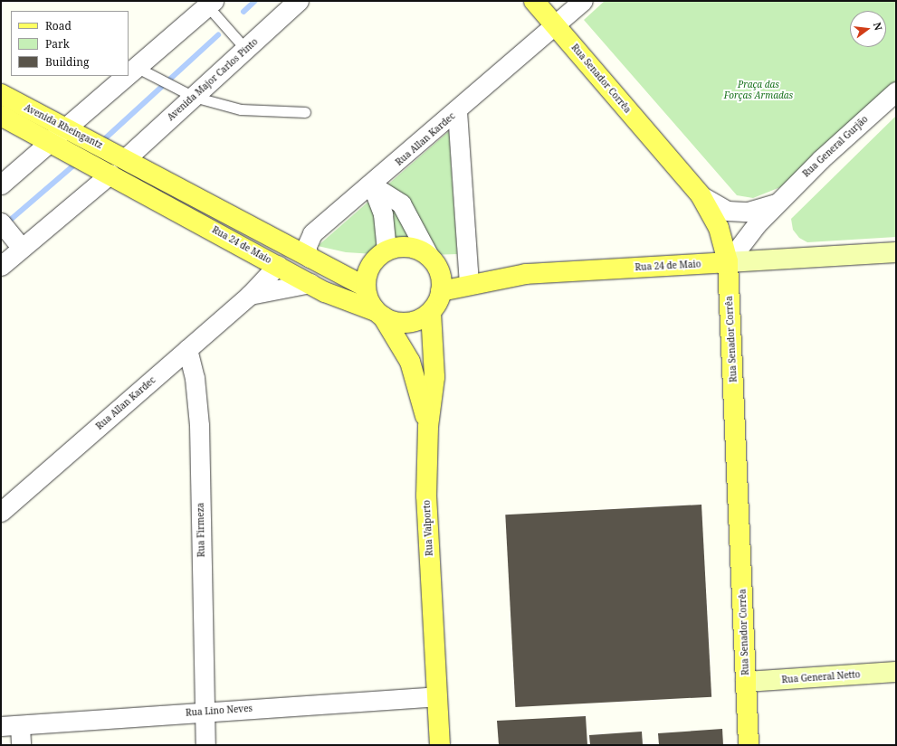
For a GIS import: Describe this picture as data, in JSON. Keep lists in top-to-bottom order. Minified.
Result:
{"streets":{"main road":["Rua Senador Corrêa","Avenida Rheingantz","Rua 24 de Maio","Rua Valporto","Rua General Netto"],"street":["Avenida Major Carlos Pinto","Rua Allan Kardec","Rua General Gurjão","Rua Firmeza","Rua Lino Neves"]},"crossings":[["Rua Senador Corrêa","Rua Allan Kardec"],["Rua Senador Corrêa","Rua General Gurjão"],["Rua Senador Corrêa","Rua 24 de Maio"],["Rua Senador Corrêa","Rua General Netto"],["Avenida Major Carlos Pinto","Avenida Rheingantz"],["Avenida Rheingantz","Rua 24 de Maio"],["Rua Allan Kardec","Rua 24 de Maio"],["Rua Allan Kardec","Rua Firmeza"],["Rua General Gurjão","Rua 24 de Maio"],["Rua 24 de Maio","Rua Valporto"],["Rua Valporto","Rua Lino Neves"],["Rua Firmeza","Rua Lino Neves"]],"parks":["Praça das Forças Armadas"],"legend":["Road","Park","Building"],"north":"right"}
